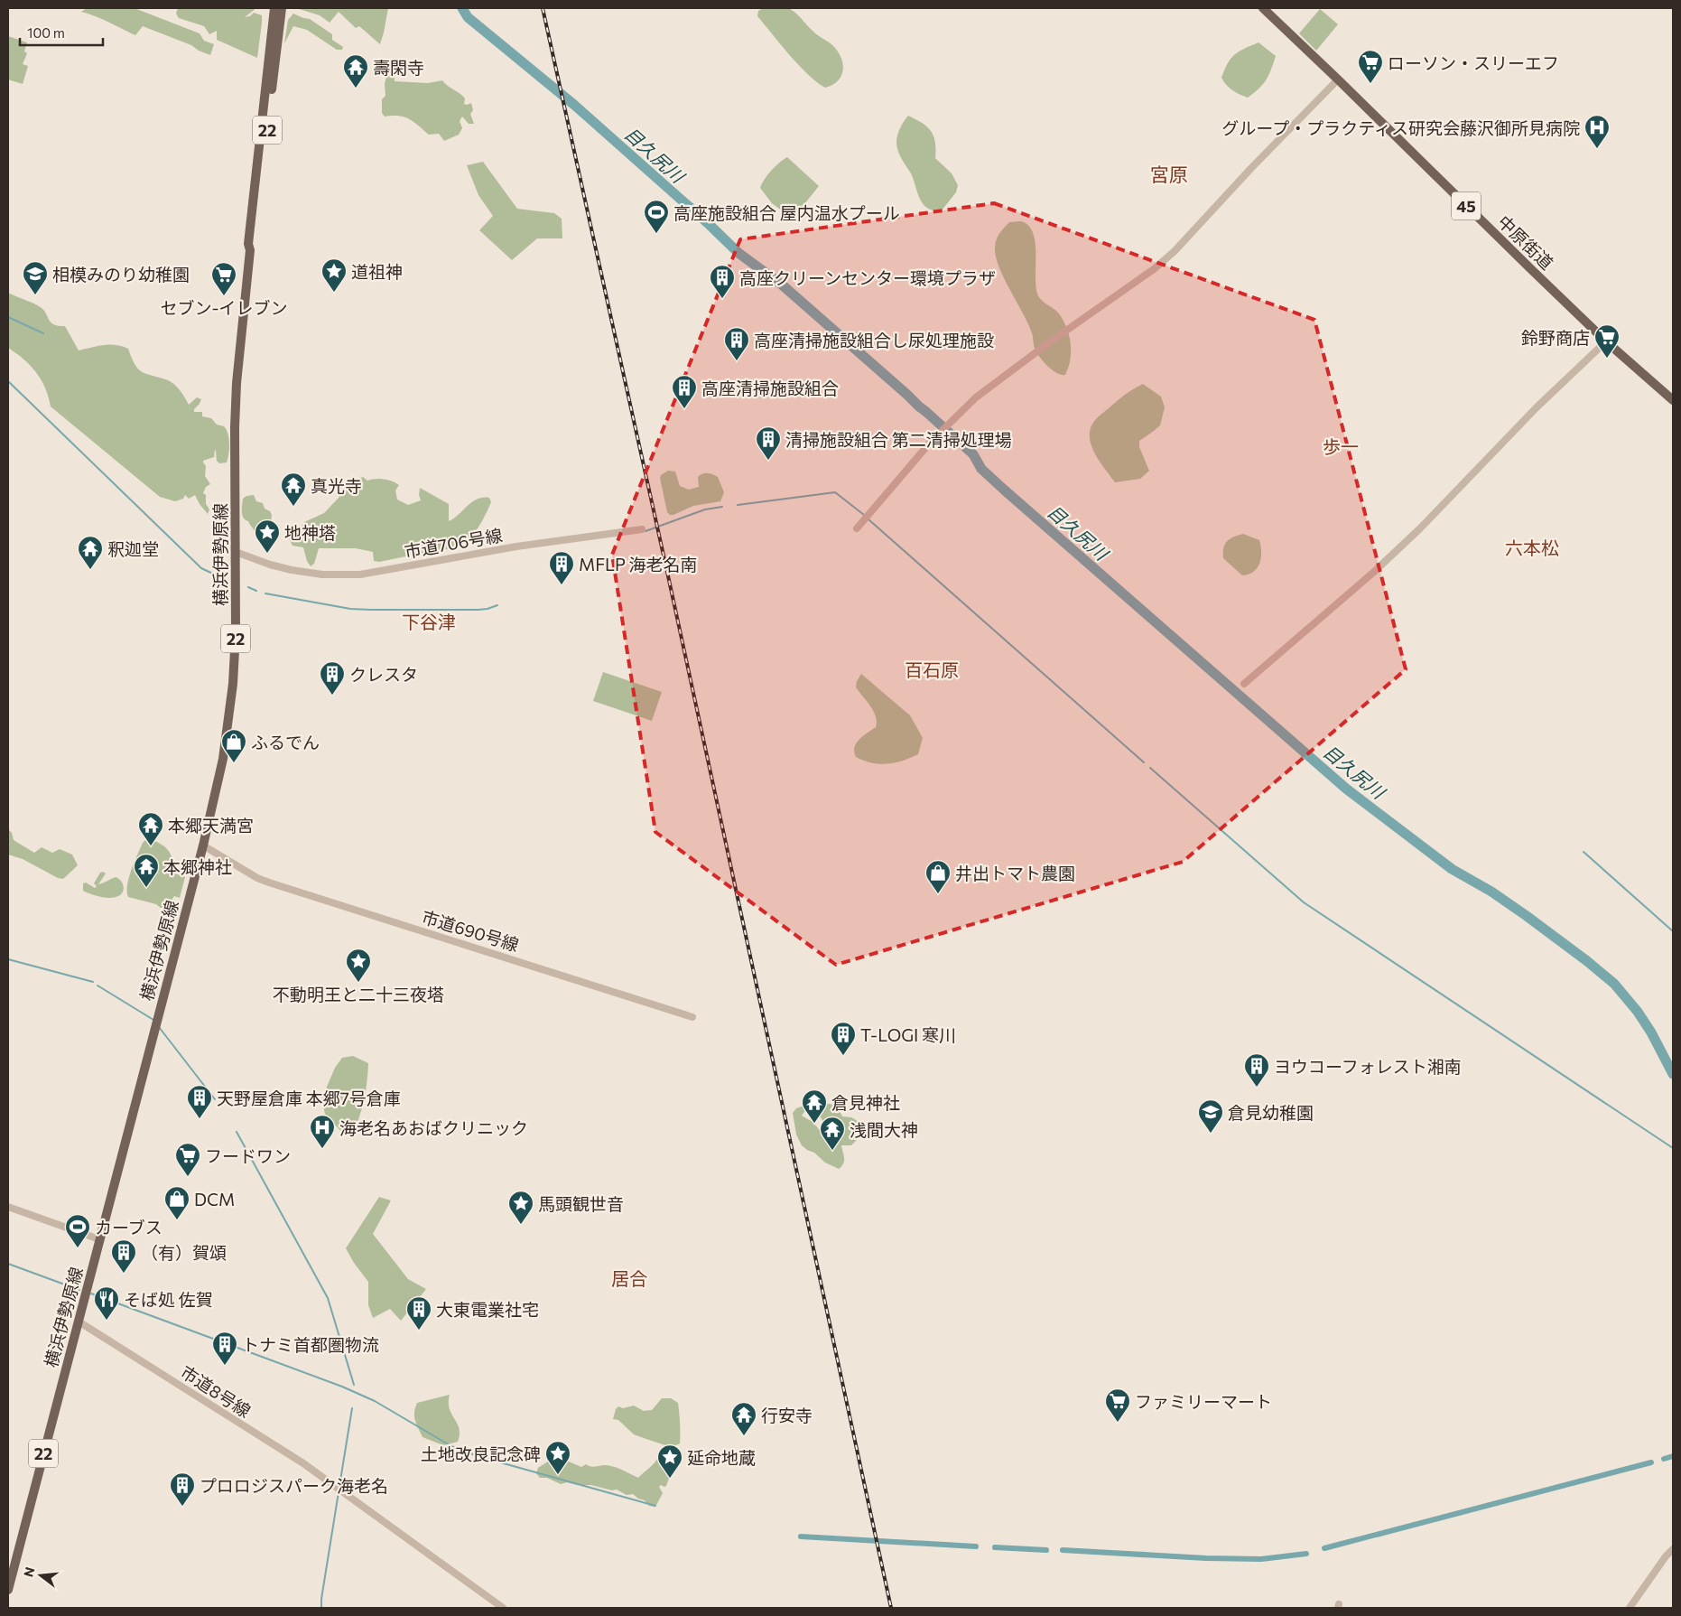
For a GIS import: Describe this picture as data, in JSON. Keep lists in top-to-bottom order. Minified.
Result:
{"streets":{"main road":["22","45","中原街道","横浜伊勢原線"],"street":["市道706号線","市道690号線","市道8号線"]},"crossings":[["市道706号線","横浜伊勢原線"],["横浜伊勢原線","市道690号線"],["横浜伊勢原線","市道8号線"]],"districts":["宮原","歩一","六本松","下谷津","百石原","居合"],"water":["目久尻川"],"places":{"supermarket":["ローソン・スリーエフ","セブン-イレブン","鈴野商店","フードワン","ファミリーマート"],"temple":["壽閑寺","真光寺","釈迦堂","本郷天満宮","本郷神社","倉見神社","浅間大神","行安寺"],"hospital":["グループ・プラクティス研究会藤沢御所見病院","海老名あおばクリニック"],"sports":["高座施設組合 屋内温水プール","カーブス"],"place":["道祖神","地神塔","不動明王と二十三夜塔","馬頭観世音","土地改良記念碑","延命地蔵"],"school or university":["相模みのり幼稚園","倉見幼稚園"],"building":["高座クリーンセンター環境プラザ","高座清掃施設組合し尿処理施設","高座清掃施設組合","清掃施設組合 第二清掃処理場","MFLP 海老名南","クレスタ","T-LOGI 寒川","ヨウコーフォレスト湘南","天野屋倉庫 本郷7号倉庫","（有）賀頌","大東電業社宅","トナミ首都圏物流","プロロジスパーク海老名"],"shop":["ふるでん","井出トマト農園","DCM"],"restaurant":["そば処 佐賀"]},"scale_bar":"100 m","north":"left"}
